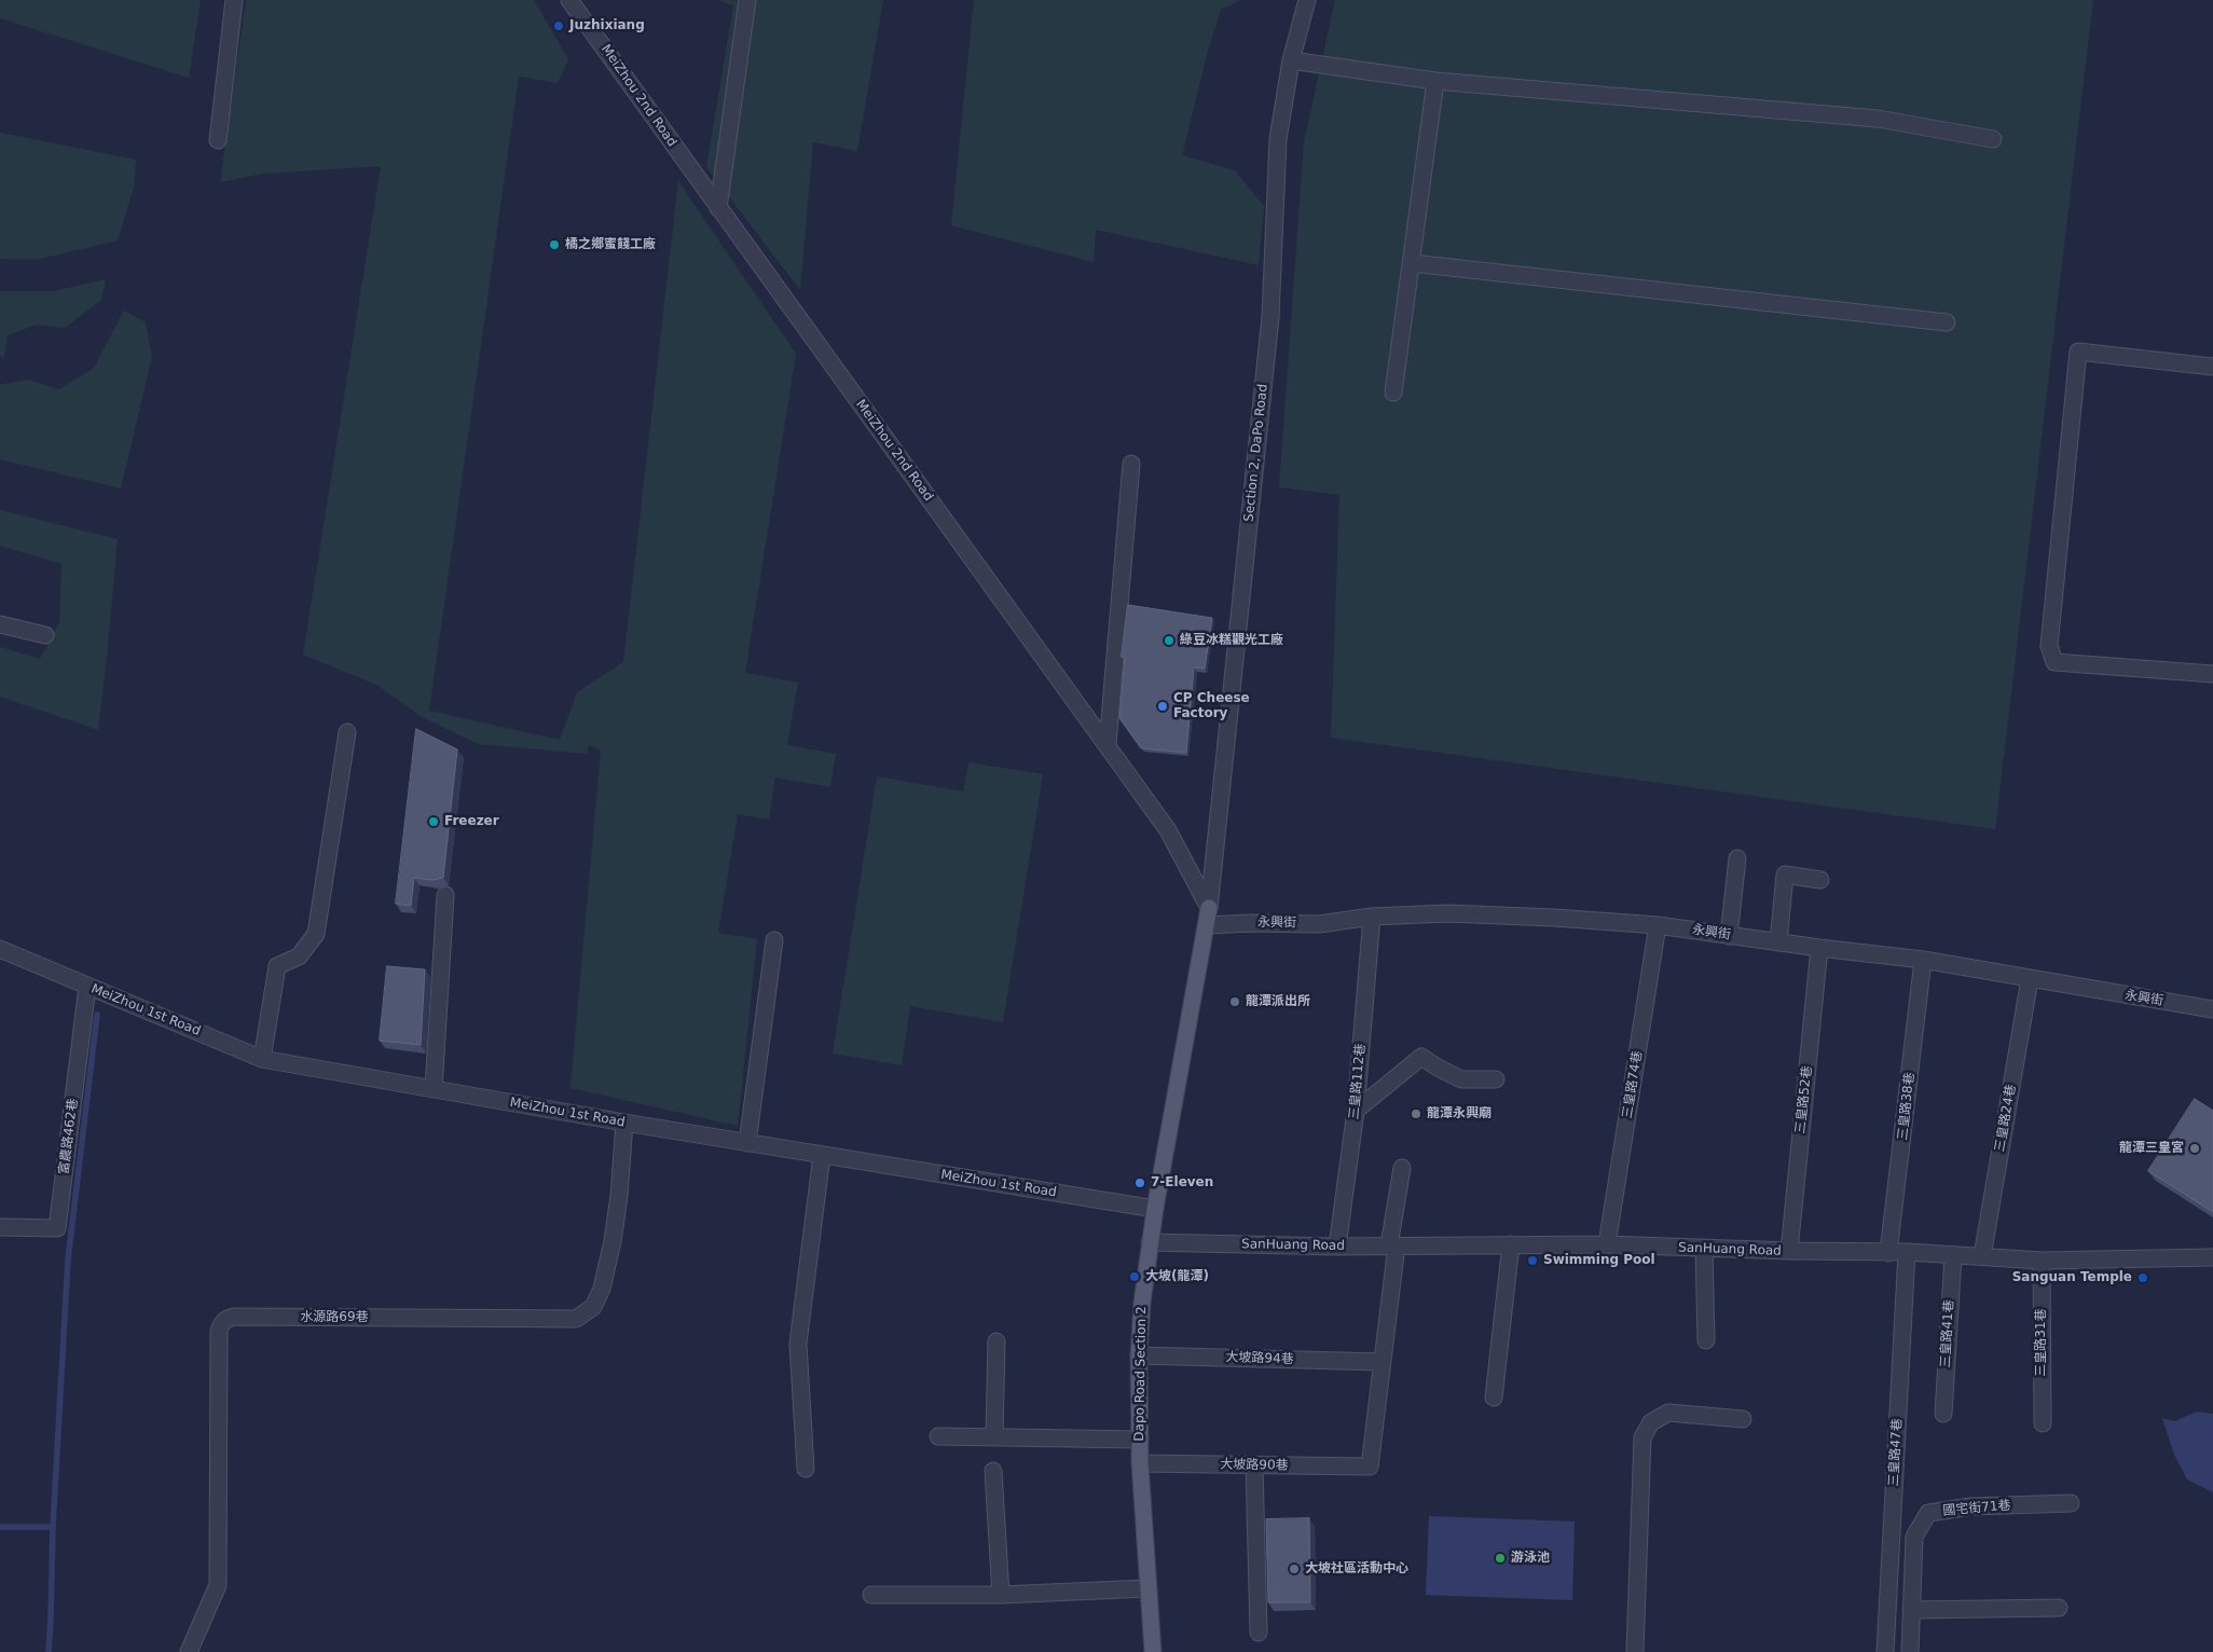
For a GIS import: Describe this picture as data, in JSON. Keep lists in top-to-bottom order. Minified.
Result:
{"streets":{"main road":["Dapo Road Section 2"],"street":["MeiZhou 2nd Road","Section 2, DaPo Road","永興街","MeiZhou 1st Road","三皇路112巷","三皇路74巷","三皇路52巷","三皇路38巷","三皇路24巷","富農路462巷","SanHuang Road","水源路69巷","三皇路41巷","三皇路31巷","大坡路94巷","三皇路47巷","大坡路90巷","國宅街71巷"]},"crossings":[["MeiZhou 2nd Road","Section 2, DaPo Road"],["MeiZhou 2nd Road","Dapo Road Section 2"],["Section 2, DaPo Road","Dapo Road Section 2"],["永興街","三皇路112巷"],["永興街","三皇路74巷"],["永興街","三皇路52巷"],["永興街","三皇路38巷"],["永興街","三皇路24巷"],["永興街","Dapo Road Section 2"],["MeiZhou 1st Road","富農路462巷"],["MeiZhou 1st Road","水源路69巷"],["MeiZhou 1st Road","Dapo Road Section 2"],["三皇路112巷","SanHuang Road"],["三皇路74巷","SanHuang Road"],["三皇路52巷","SanHuang Road"],["三皇路38巷","SanHuang Road"],["三皇路24巷","SanHuang Road"],["SanHuang Road","三皇路41巷"],["SanHuang Road","三皇路31巷"],["SanHuang Road","Dapo Road Section 2"],["SanHuang Road","三皇路47巷"],["大坡路94巷","Dapo Road Section 2"],["大坡路94巷","大坡路90巷"],["Dapo Road Section 2","大坡路90巷"]],"places":["Juzhixiang","橘之鄉蜜餞工廠","綠豆冰糕觀光工廠","CP Cheese Factory","Freezer","龍潭派出所","龍潭永興廟","龍潭三皇宮","7-Eleven","Swimming Pool","大坡(龍潭)","Sanguan Temple","游泳池","大坡社區活動中心"]}
